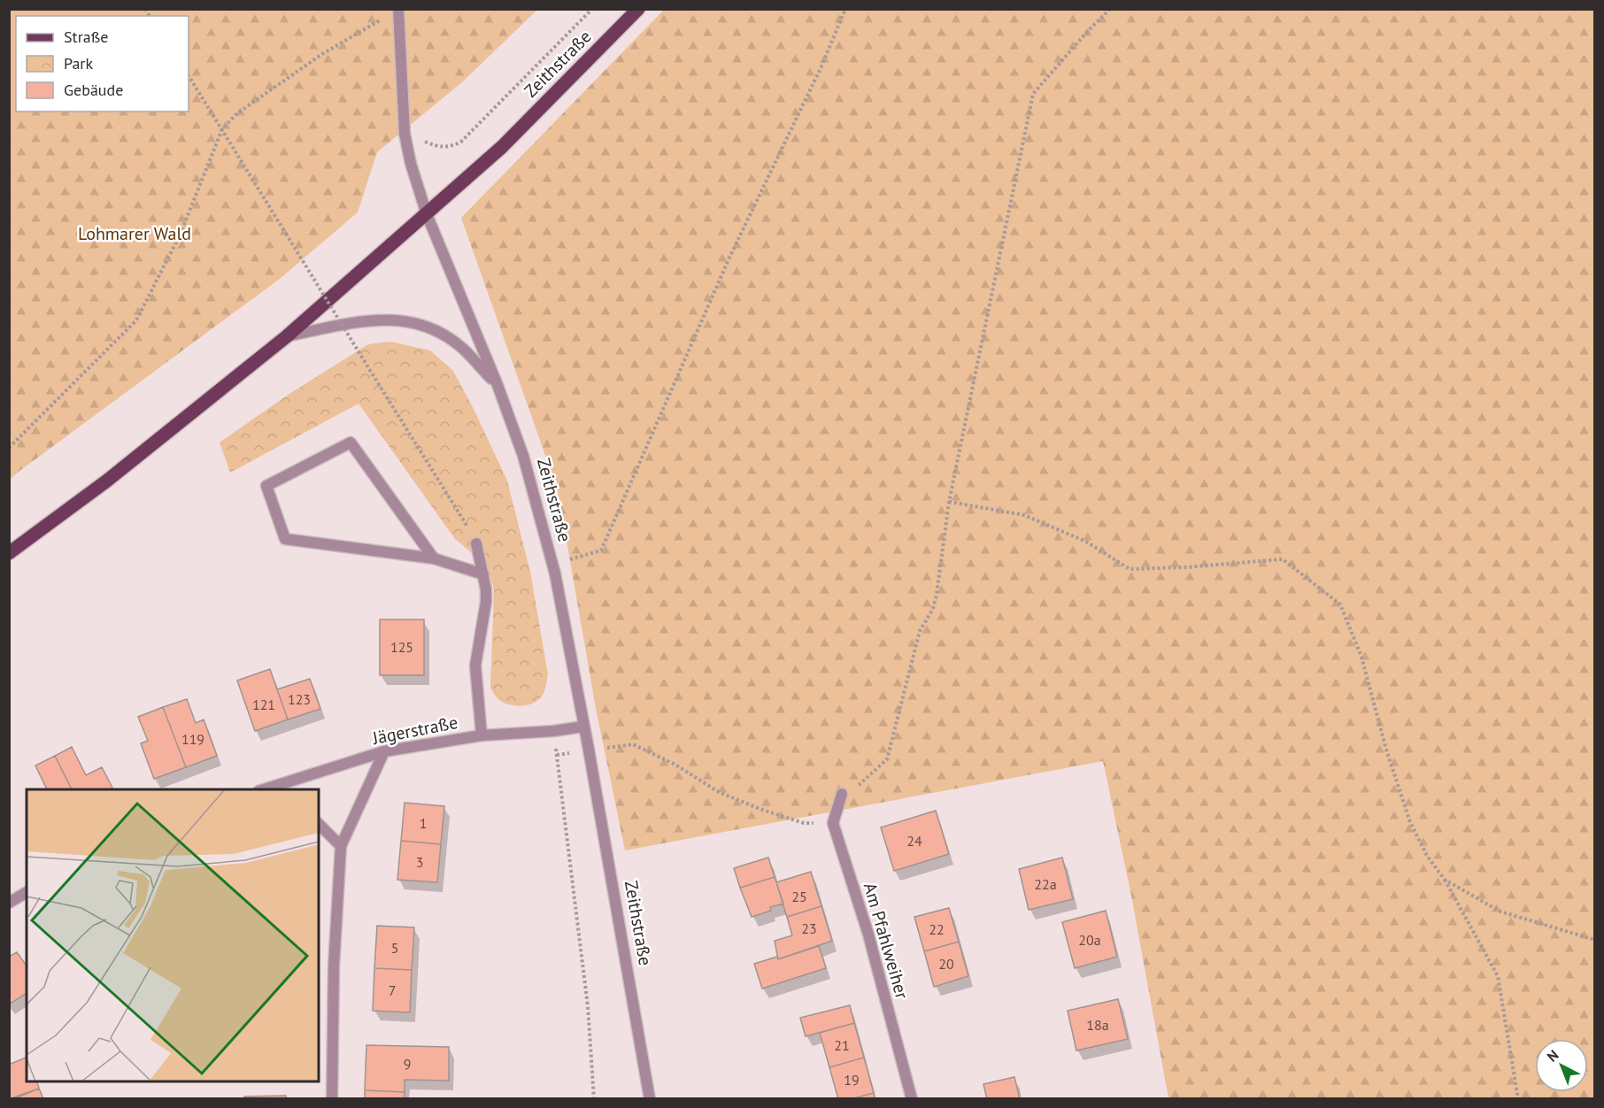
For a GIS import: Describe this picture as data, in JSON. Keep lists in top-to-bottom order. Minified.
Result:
{"streets":{"main road":["Zeithstraße"],"street":["Jägerstraße","Am Pfahlweiher"]},"crossings":[["Zeithstraße","Jägerstraße"]],"parks":["Lohmarer Wald"],"house_numbers":["125","123","121","119","1","24","3","22a","25","23","22","20a","5","20","7","18a","21","9","19"],"legend":["Straße","Park","Gebäude"],"north":"top left"}
